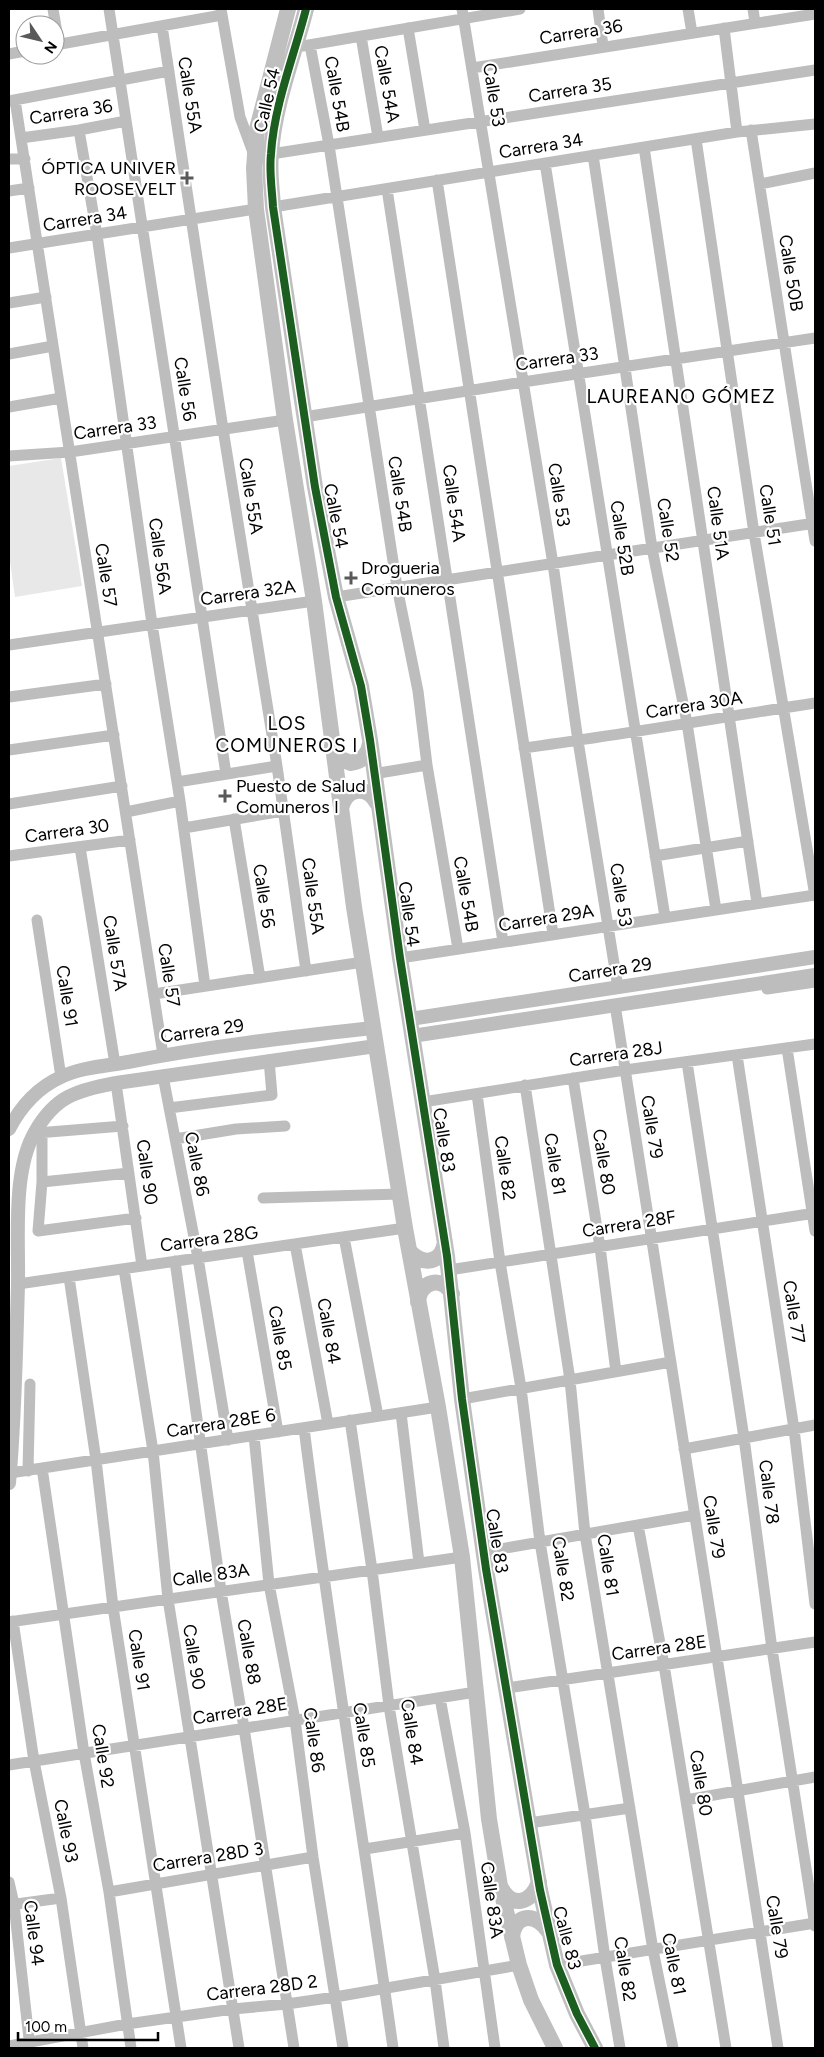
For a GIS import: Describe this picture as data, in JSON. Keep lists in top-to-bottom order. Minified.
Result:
{"streets":{"main road":["Calle 54","Calle 83"],"street":["Carrera 36","Calle 54A","Carrera 35","Calle 54B","Calle 55A","Calle 53","Carrera 34","Calle 50B","Carrera 33","Calle 56","Calle 51","Calle 51A","Calle 52","Calle 52B","Calle 56A","Calle 57","Carrera 32A","Carrera 30A","Carrera 30","Carrera 29A","Calle 57A","Carrera 29","Calle 91","Carrera 28J","Calle 79","Calle 80","Calle 86","Calle 81","Calle 82","Calle 90","Carrera 28F","Carrera 28G","Calle 77","Calle 84","Calle 85","Carrera 28E 6","Calle 78","Calle 83A","Carrera 28E","Calle 88","Calle 92","Calle 93","Carrera 28D 3","Calle 94","Carrera 28D 2"]},"crossings":[["Carrera 36","Calle 53"],["Carrera 36","Calle 56"],["Carrera 36","Calle 56A"],["Carrera 36","Calle 57"],["Calle 54A","Carrera 35"],["Calle 54A","Carrera 34"],["Calle 54A","Carrera 33"],["Calle 54A","Carrera 29A"],["Carrera 35","Calle 54B"],["Carrera 35","Calle 53"],["Carrera 35","Calle 54"],["Calle 54B","Calle 54"],["Calle 54B","Carrera 34"],["Calle 54B","Carrera 33"],["Calle 54B","Carrera 29A"],["Calle 55A","Carrera 34"],["Calle 55A","Carrera 33"],["Calle 55A","Carrera 32A"],["Calle 53","Carrera 34"],["Calle 53","Carrera 33"],["Calle 53","Carrera 30A"],["Calle 53","Carrera 29A"],["Calle 53","Carrera 29"],["Calle 54","Carrera 34"],["Calle 54","Carrera 33"],["Calle 54","Carrera 32A"],["Calle 54","Carrera 29A"],["Calle 54","Carrera 29"],["Calle 54","Calle 83"],["Carrera 34","Calle 50B"],["Carrera 34","Calle 56"],["Carrera 34","Calle 51"],["Carrera 34","Calle 51A"],["Carrera 34","Calle 52"],["Carrera 34","Calle 52B"],["Carrera 34","Calle 56A"],["Carrera 34","Calle 57"],["Calle 50B","Carrera 33"],["Carrera 33","Calle 56"],["Carrera 33","Calle 51"],["Carrera 33","Calle 51A"],["Carrera 33","Calle 52"],["Carrera 33","Calle 52B"],["Carrera 33","Calle 56A"],["Carrera 33","Calle 57"],["Calle 56","Carrera 32A"],["Calle 51","Carrera 30A"],["Calle 51","Carrera 29A"],["Calle 51A","Carrera 30A"],["Calle 51A","Carrera 29A"],["Calle 52","Carrera 30A"],["Calle 52","Carrera 29A"],["Calle 52B","Carrera 30A"],["Calle 52B","Carrera 29A"],["Calle 56A","Carrera 32A"],["Calle 57","Carrera 32A"],["Calle 57","Carrera 30"],["Calle 57","Carrera 29"],["Carrera 30","Calle 57A"],["Calle 57A","Carrera 29"],["Carrera 29","Calle 91"],["Carrera 29","Calle 83"],["Calle 91","Carrera 28G"],["Calle 91","Carrera 28E 6"],["Calle 91","Calle 83A"],["Calle 91","Carrera 28E"],["Calle 91","Carrera 28D 3"],["Calle 91","Carrera 28D 2"],["Carrera 28J","Calle 79"],["Carrera 28J","Calle 83"],["Carrera 28J","Calle 80"],["Carrera 28J","Calle 81"],["Carrera 28J","Calle 82"],["Carrera 28J","Calle 77"],["Carrera 28J","Calle 78"],["Calle 79","Carrera 28F"],["Calle 79","Carrera 28E"],["Calle 83","Carrera 28F"],["Calle 83","Carrera 28E"],["Calle 80","Carrera 28F"],["Calle 80","Carrera 28E"],["Calle 86","Carrera 28G"],["Calle 86","Carrera 28E 6"],["Calle 86","Calle 83A"],["Calle 86","Carrera 28E"],["Calle 86","Carrera 28D 3"],["Calle 86","Carrera 28D 2"],["Calle 81","Carrera 28F"],["Calle 81","Carrera 28E"],["Calle 82","Carrera 28F"],["Calle 82","Carrera 28E"],["Calle 90","Carrera 28G"],["Calle 90","Carrera 28E 6"],["Calle 90","Calle 83A"],["Calle 90","Carrera 28E"],["Calle 90","Carrera 28D 3"],["Calle 90","Carrera 28D 2"],["Carrera 28F","Calle 77"],["Carrera 28F","Calle 78"],["Carrera 28G","Calle 84"],["Carrera 28G","Calle 85"],["Carrera 28G","Calle 88"],["Calle 84","Carrera 28E 6"],["Calle 84","Calle 83A"],["Calle 84","Carrera 28E"],["Calle 84","Carrera 28D 2"],["Calle 85","Carrera 28E 6"],["Calle 85","Calle 83A"],["Calle 85","Carrera 28E"],["Calle 85","Carrera 28D 2"],["Carrera 28E 6","Calle 88"],["Carrera 28E 6","Calle 92"],["Calle 78","Carrera 28E"],["Calle 83A","Carrera 28E"],["Calle 83A","Calle 88"],["Calle 83A","Calle 92"],["Calle 83A","Calle 93"],["Calle 83A","Carrera 28D 2"],["Carrera 28E","Calle 88"],["Carrera 28E","Calle 92"],["Carrera 28E","Calle 93"],["Calle 88","Carrera 28D 3"],["Calle 88","Carrera 28D 2"],["Calle 92","Carrera 28D 3"],["Calle 92","Carrera 28D 2"],["Calle 93","Carrera 28D 2"],["Calle 94","Carrera 28D 2"]],"districts":["LAUREANO GÓMEZ","LOS COMUNEROS I"],"places":{"health":["ÓPTICA UNIVER ROOSEVELT","Drogueria Comuneros","Puesto de Salud Comuneros I"]},"scale_bar":"100 m","north":"bottom right"}
